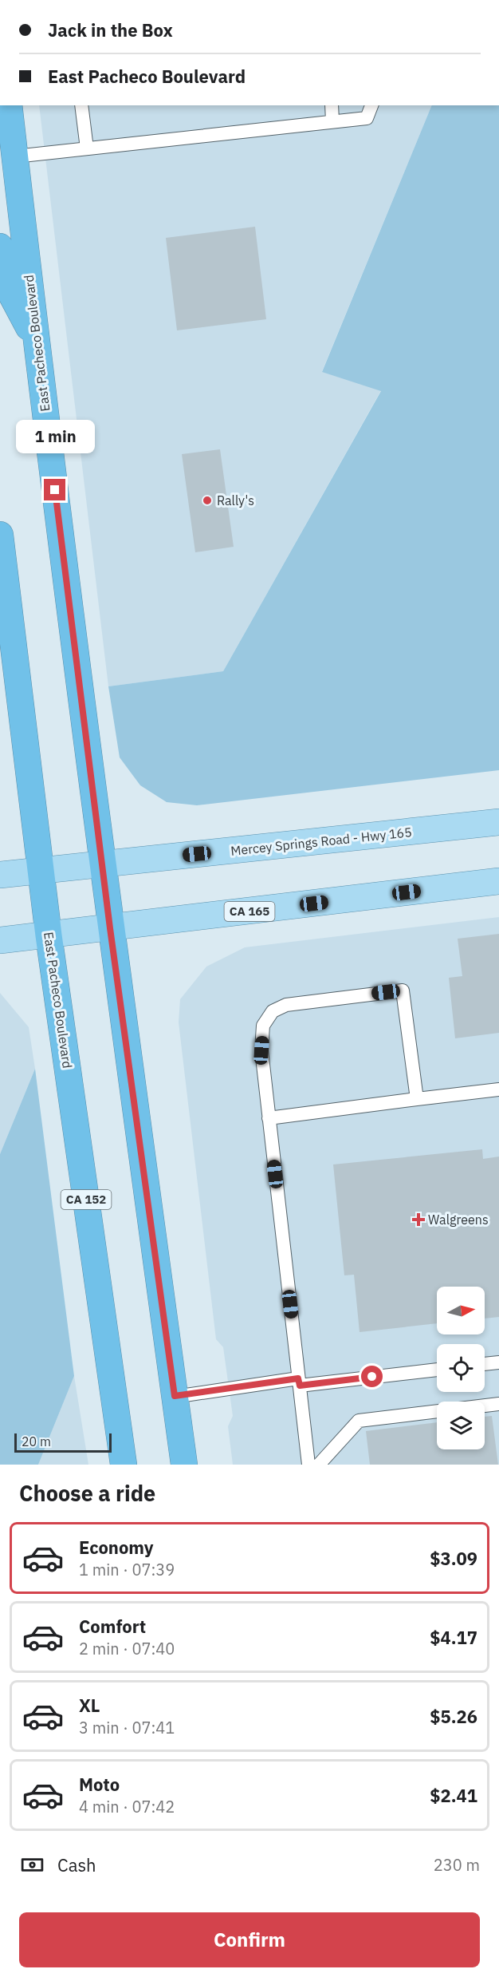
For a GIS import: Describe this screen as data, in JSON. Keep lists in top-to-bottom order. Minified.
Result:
{"streets":{"highway":["East Pacheco Boulevard","CA 152"],"main road":["Mercey Springs Road - Hwy 165","CA 165"]},"crossings":[["East Pacheco Boulevard","Mercey Springs Road - Hwy 165"],["East Pacheco Boulevard","CA 165"]],"places":{"other":["Rally's"],"health":["Walgreens"]},"scale_bar":"20 m","north":"right","page":{"banner":["Jack in the Box","East Pacheco Boulevard"],"bubble":"1 min","scale":"20 m","heading":"Choose a ride","list":[{"name":"Economy","note":"1 min · 07:39","value":"$3.09"},{"name":"Comfort","note":"2 min · 07:40","value":"$4.17"},{"name":"XL","note":"3 min · 07:41","value":"$5.26"},{"name":"Moto","note":"4 min · 07:42","value":"$2.41"}],"pay":["Cash","230 m"],"buttons":"Confirm"}}
